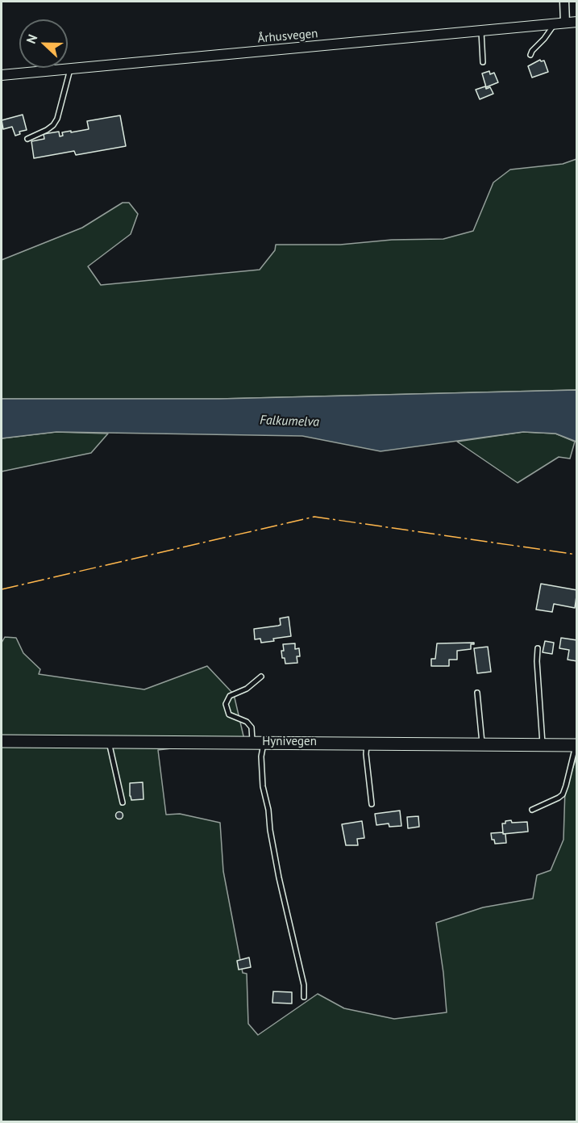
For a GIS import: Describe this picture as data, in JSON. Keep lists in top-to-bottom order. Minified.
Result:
{"streets":{"main road":["Hynivegen"],"street":["Århusvegen"]},"water":["Falkumelva"],"north":"left"}
